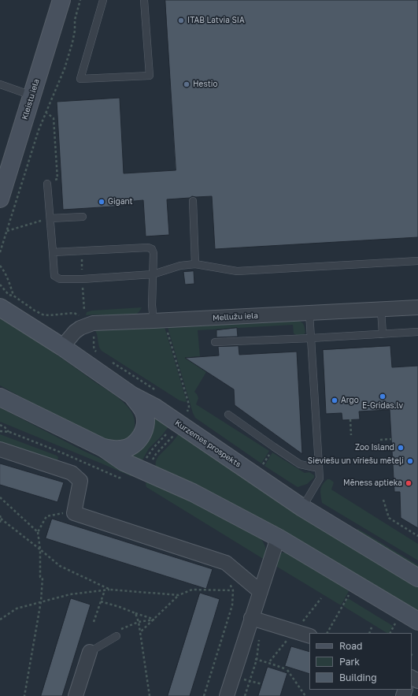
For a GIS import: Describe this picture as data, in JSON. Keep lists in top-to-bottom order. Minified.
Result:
{"streets":{"main road":["Kleistu iela","Kurzemes prospekts"],"street":["Mellužu iela"]},"crossings":[["Mellužu iela","Kurzemes prospekts"]],"places":["ITAB Latvia SIA","Hestio","Gigant","E-Gridas.lv","Argo","Zoo Island","Sieviešu un vīriešu mēteļi","Mēness aptieka"],"legend":["Road","Park","Building"]}
